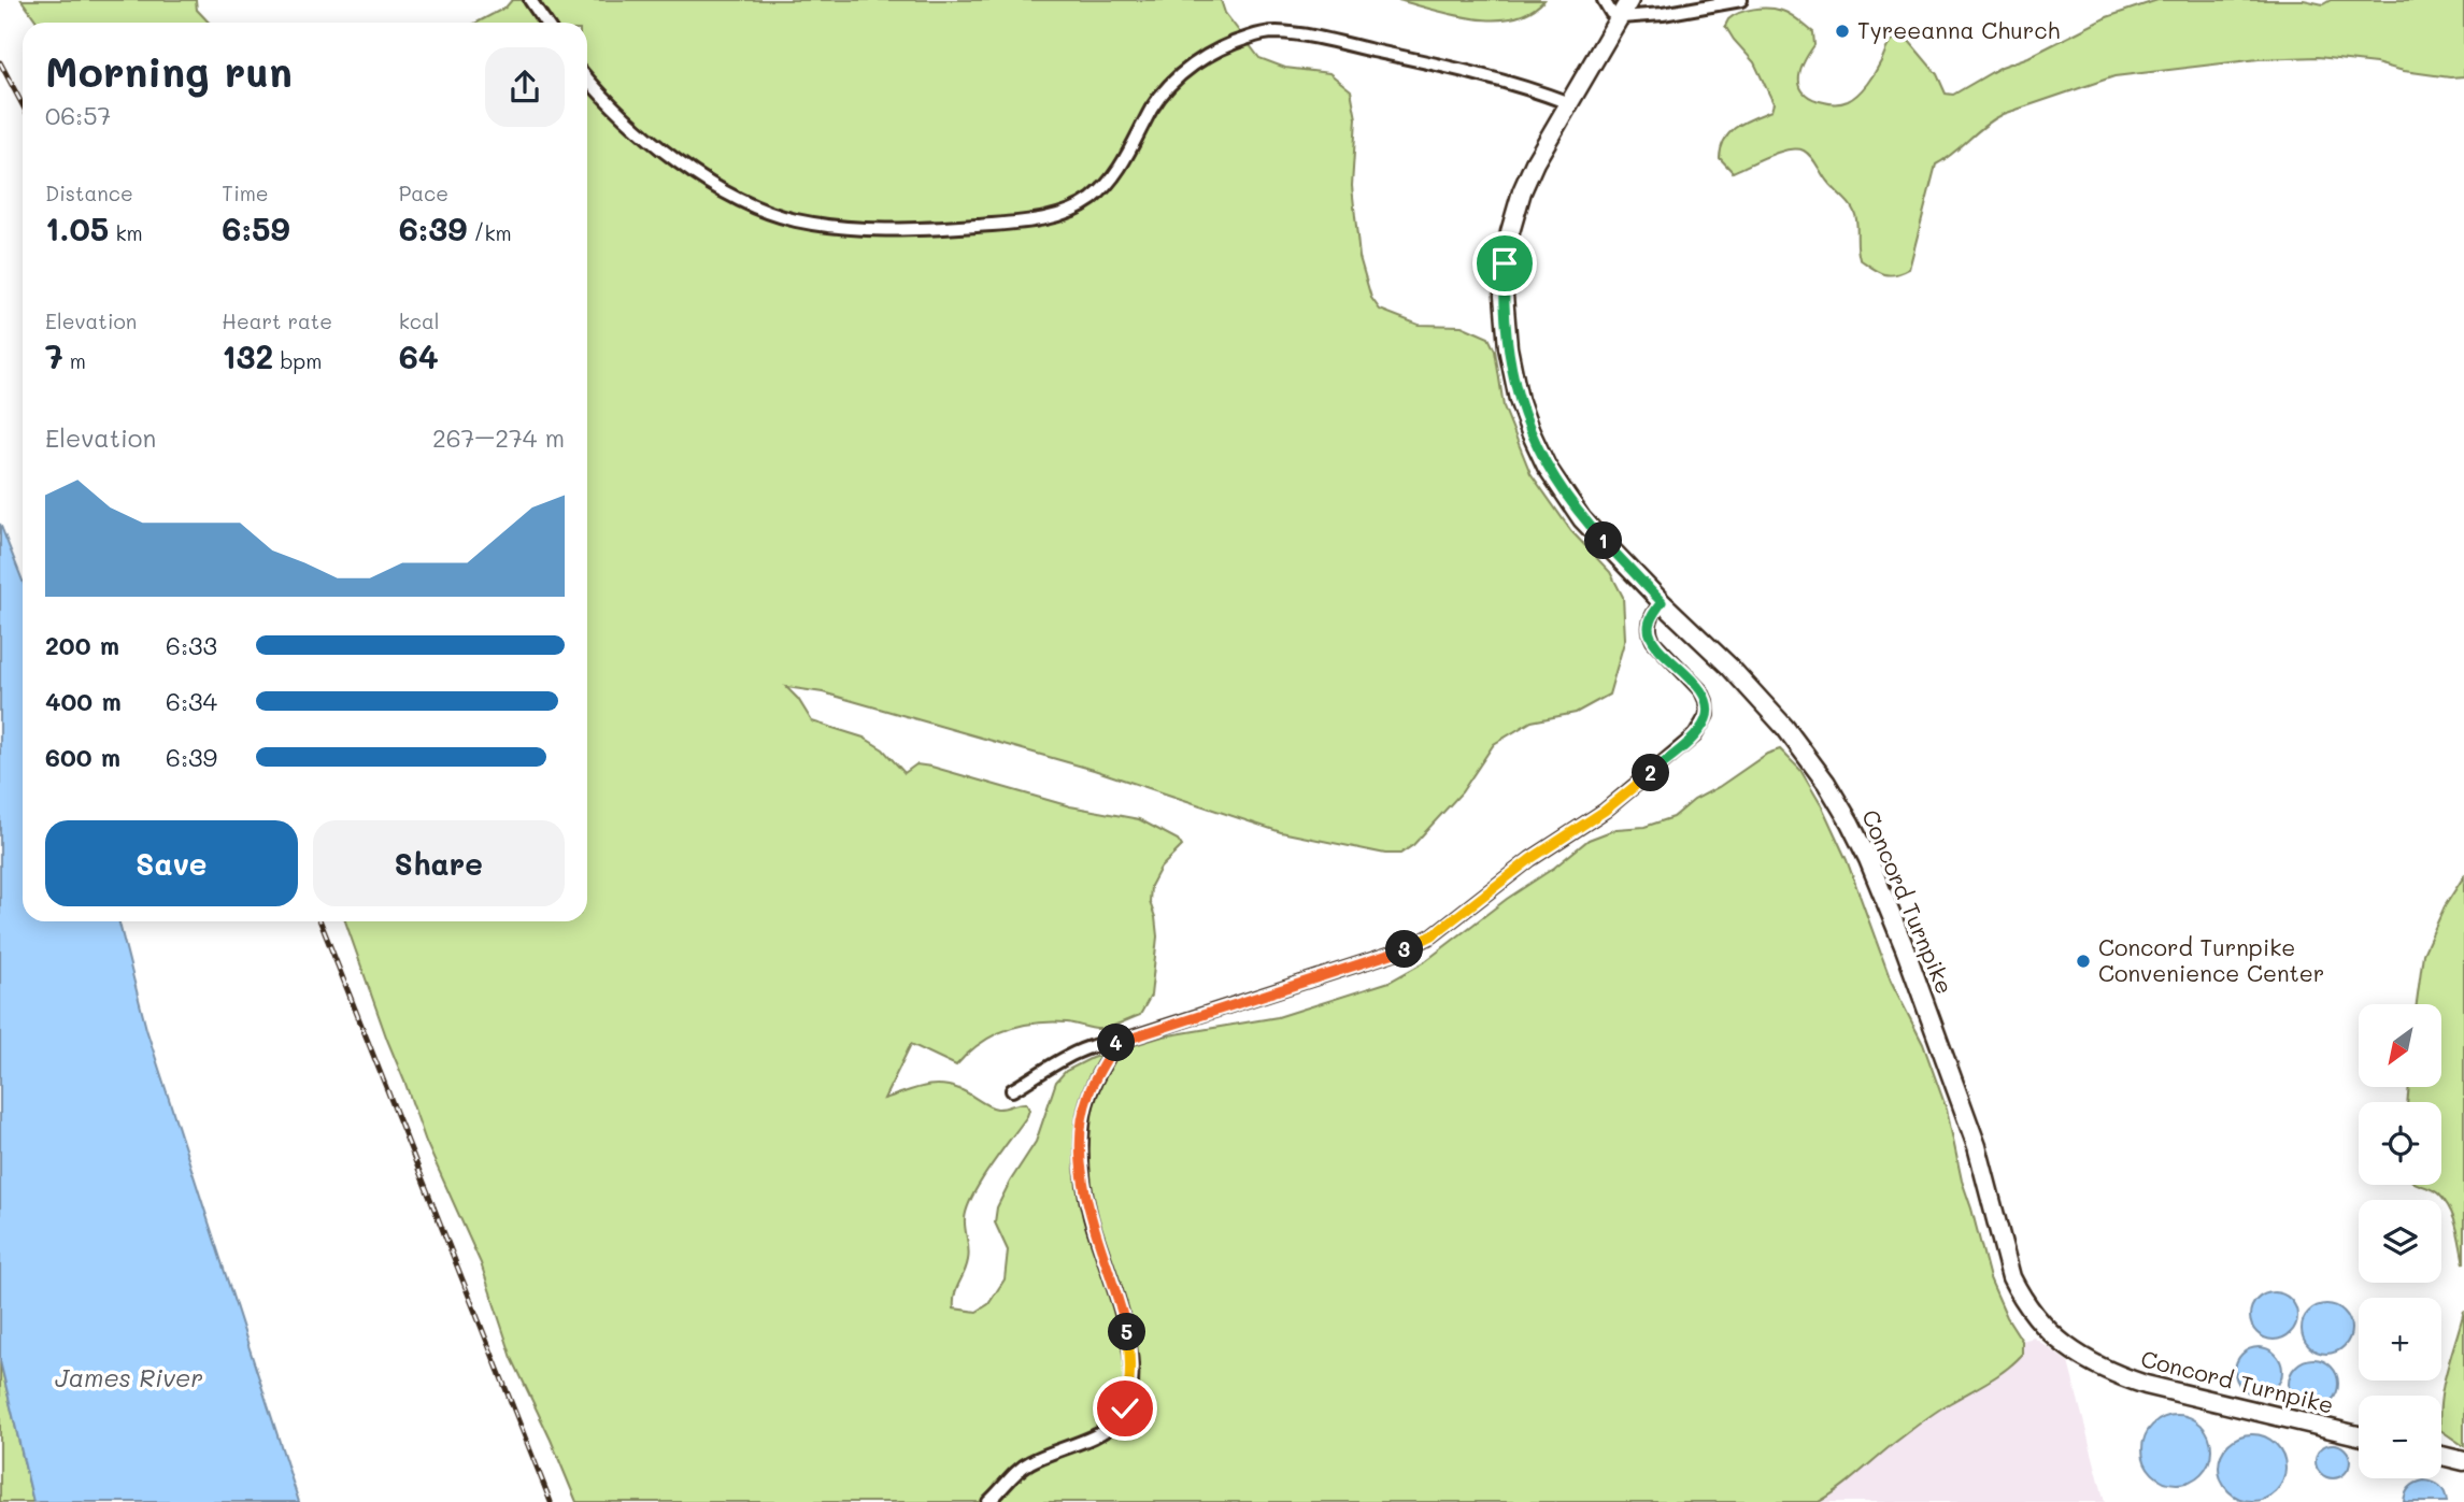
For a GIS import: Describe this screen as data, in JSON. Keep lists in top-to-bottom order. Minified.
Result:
{"streets":{"street":["Concord Turnpike"]},"water":["James River"],"places":["Tyreeanna Church","Concord Turnpike Convenience Center"],"north":"bottom left","page":{"heading":["Morning run","06:57"],"stats":[["Distance","1.05 km"],["Time","6:59"],["Pace","6:39 /km"],["Elevation","7 m"],["Heart rate","132 bpm"],["kcal","64"]],"chart":["Elevation","267–274 m"],"pins":["1","2","3","4","5"],"list":[{"name":"200 m","note":"6:33"},{"name":"400 m","note":"6:34"},{"name":"600 m","note":"6:39"}],"buttons":["Save","Share"],"map_buttons":["+","−"]}}
